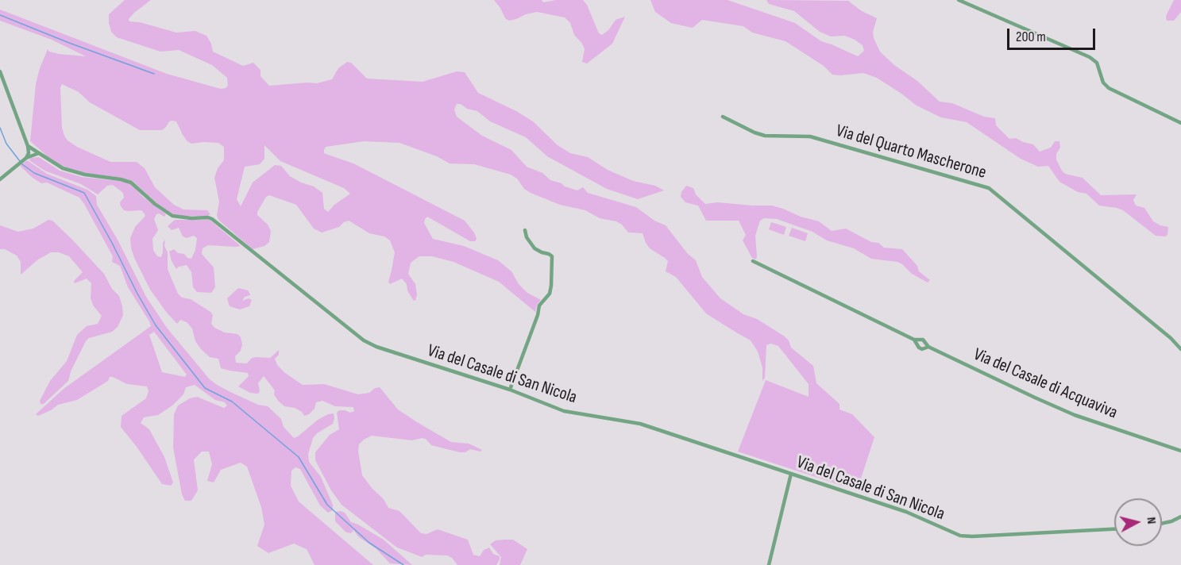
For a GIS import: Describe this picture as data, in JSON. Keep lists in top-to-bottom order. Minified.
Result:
{"streets":{"street":["Via del Quarto Mascherone","Via del Casale di San Nicola","Via del Casale di Acquaviva"]},"scale_bar":"200 m","north":"right"}
